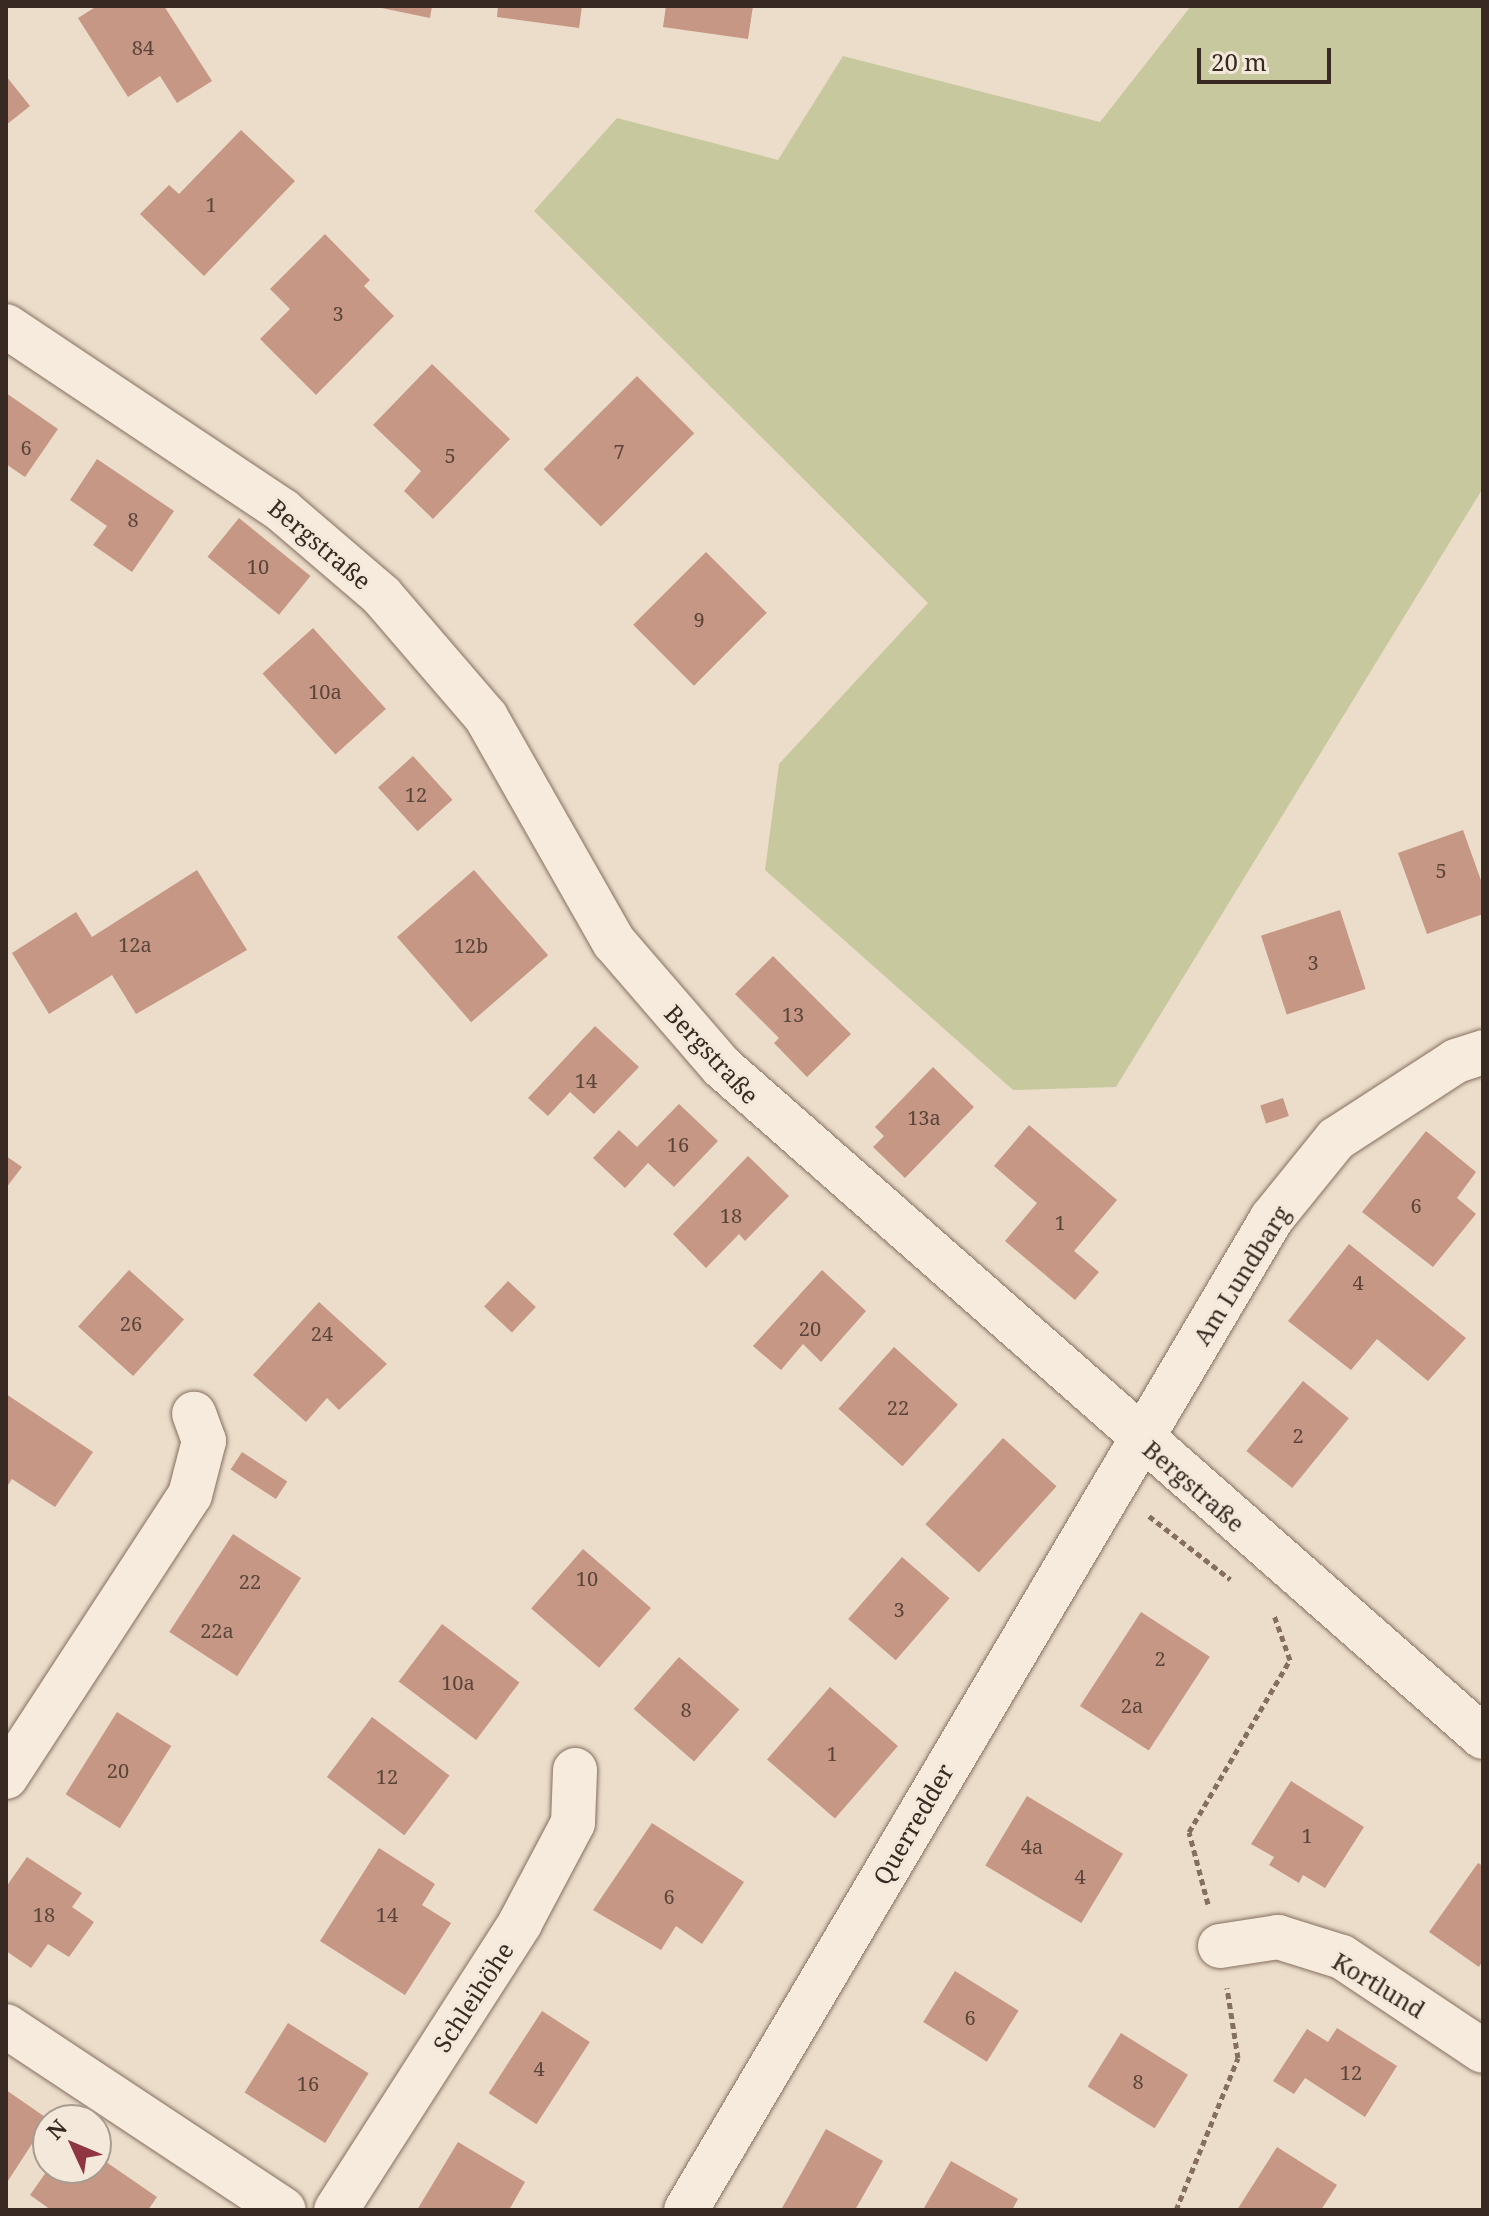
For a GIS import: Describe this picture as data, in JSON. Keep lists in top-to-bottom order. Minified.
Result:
{"streets":{"street":["Bergstraße","Am Lundbarg","Querredder","Kortlund","Schleihöhe"]},"crossings":[["Bergstraße","Am Lundbarg"],["Bergstraße","Querredder"],["Am Lundbarg","Querredder"]],"house_numbers":["84","1","3","6","7","5","8","10","9","10a","12","5","12a","12b","3","13","14","13a","16","6","18","1","4","26","20","24","22","2","10","22","3","22a","2","10a","2a","8","1","20","12","1","4a","4","6","18","14","6","4","12","8","16"],"scale_bar":"20 m","north":"top left"}
